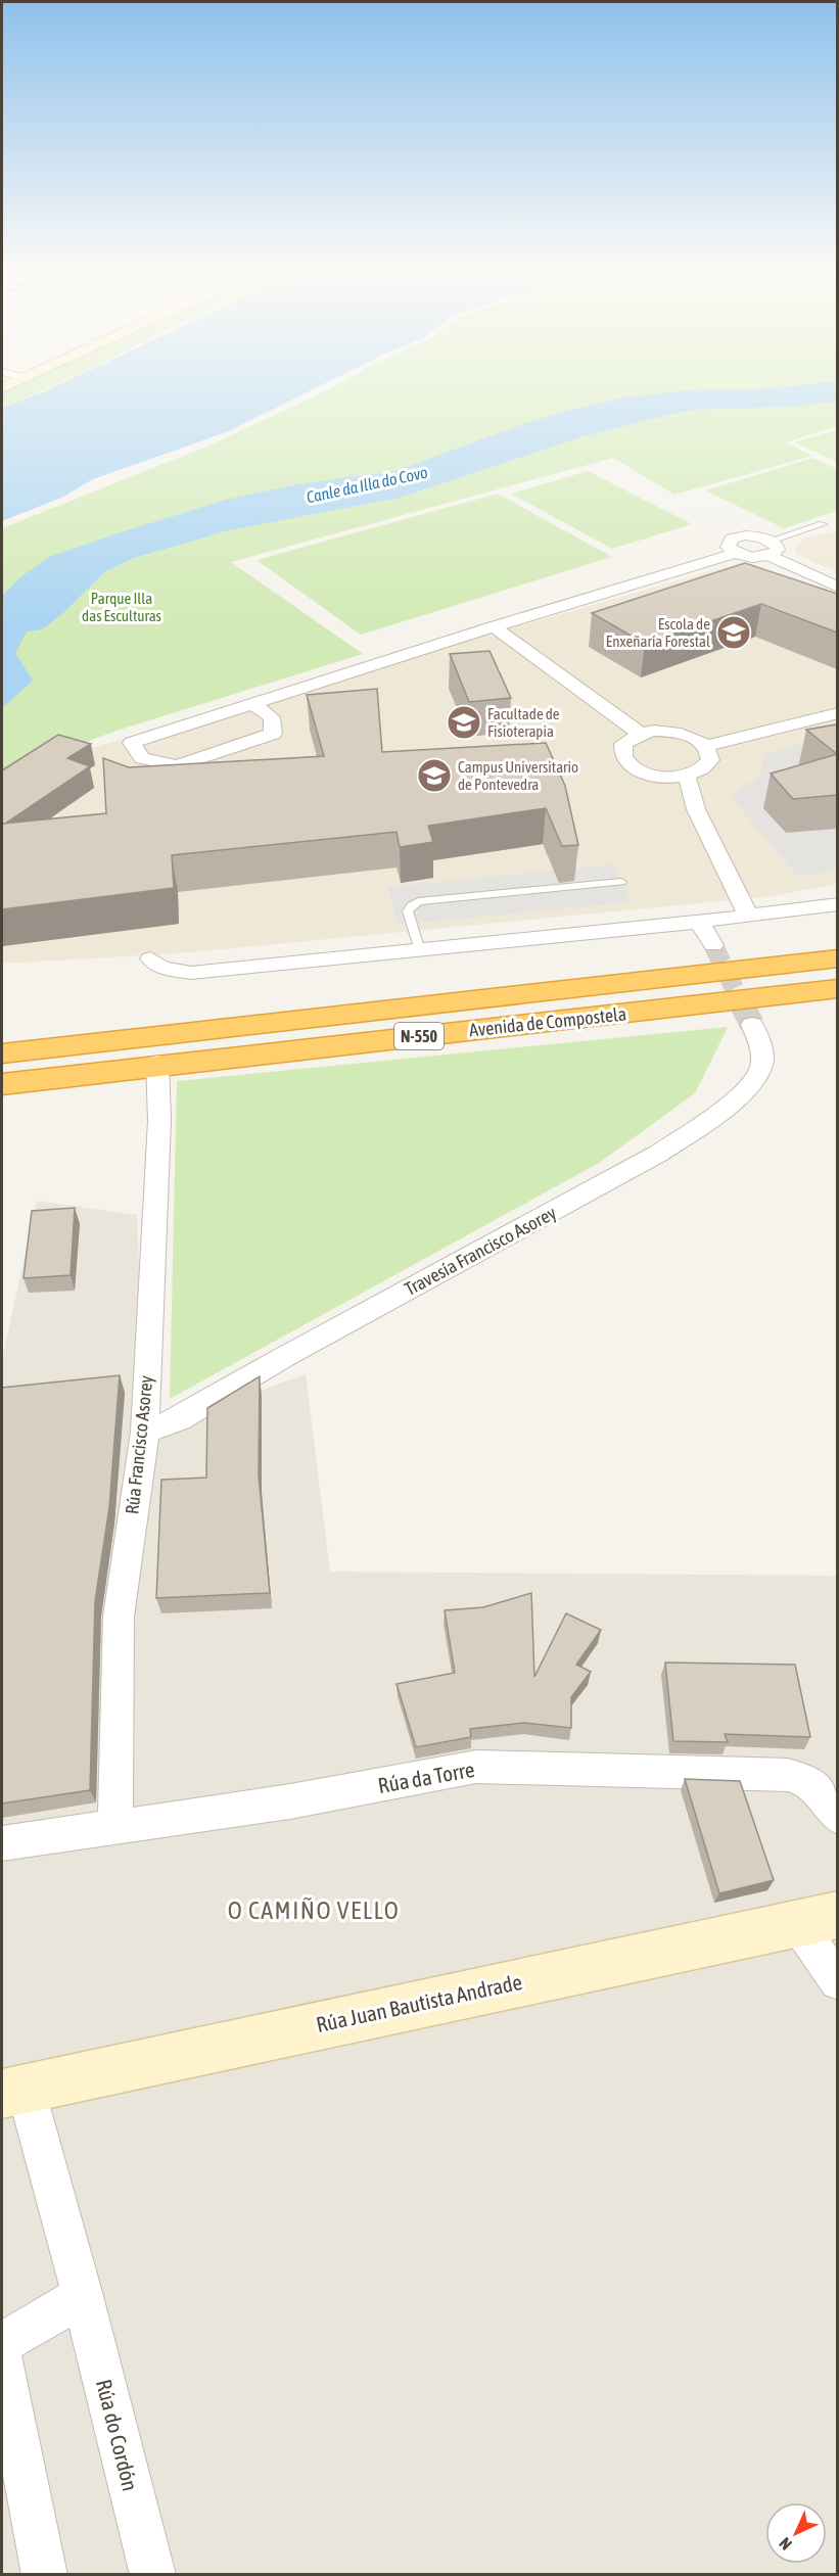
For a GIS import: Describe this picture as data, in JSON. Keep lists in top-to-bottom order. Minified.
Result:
{"streets":{"highway":["Avenida de Compostela","N-550"],"street":["Travesía Francisco Asorey","Rúa Francisco Asorey","Rúa da Torre","Rúa Juan Bautista Andrade","Rúa do Cordón"]},"crossings":[["Avenida de Compostela","Rúa Francisco Asorey"],["Travesía Francisco Asorey","Rúa Francisco Asorey"],["Rúa Francisco Asorey","Rúa da Torre"],["Rúa Juan Bautista Andrade","Rúa do Cordón"]],"districts":["O CAMIÑO VELLO"],"water":["Canle da Illa do Covo"],"parks":["Parque Illa das Esculturas"],"places":{"school or university":["Escola de Enxeñaría Forestal","Facultade de Fisioterapia","Campus Universitario de Pontevedra"]},"north":"bottom left"}
